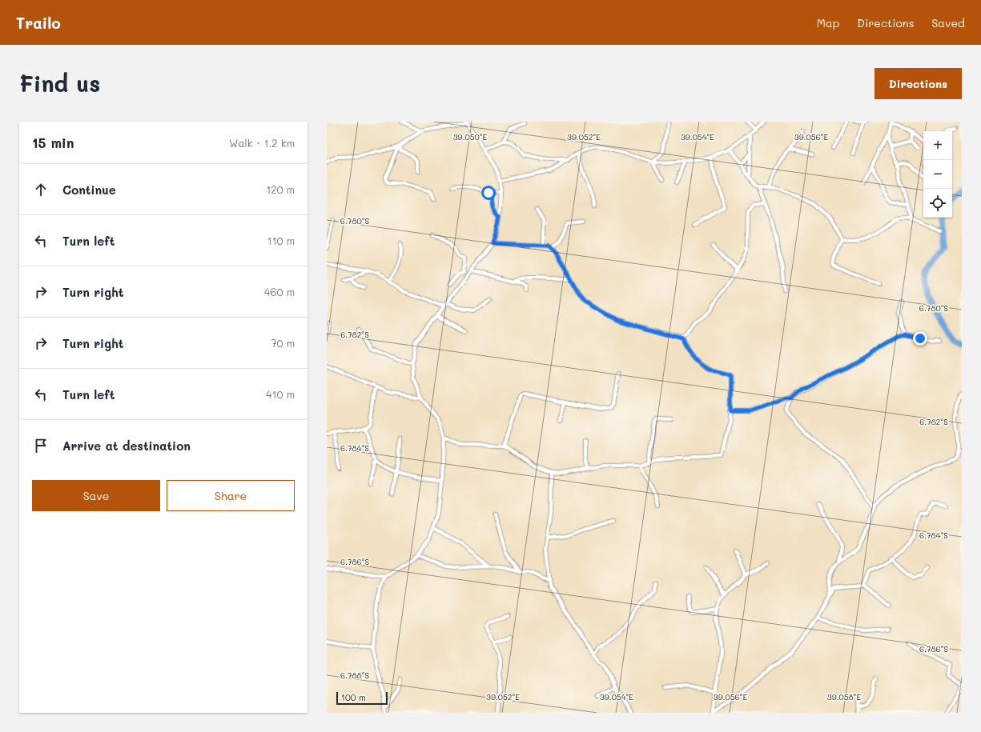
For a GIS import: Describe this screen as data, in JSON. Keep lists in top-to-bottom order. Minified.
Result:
{"scale_bar":"100 m","page":{"header":"Trailo","nav":["Map","Directions","Saved"],"buttons":["Directions",["Save","Share"]],"title":"Find us","heading":["15 min","Walk · 1.2 km"],"map_buttons":["+","−"],"list":[["Continue","120 m"],["Turn left","110 m"],["Turn right","460 m"],["Turn right","70 m"],["Turn left","410 m"],"Arrive at destination"],"scale":"100 m"},"coordinates":["39.050°E","39.052°E","39.054°E","39.056°E","6.780°S","6.782°S","6.784°S","6.786°S","6.788°S","39.058°E"]}
